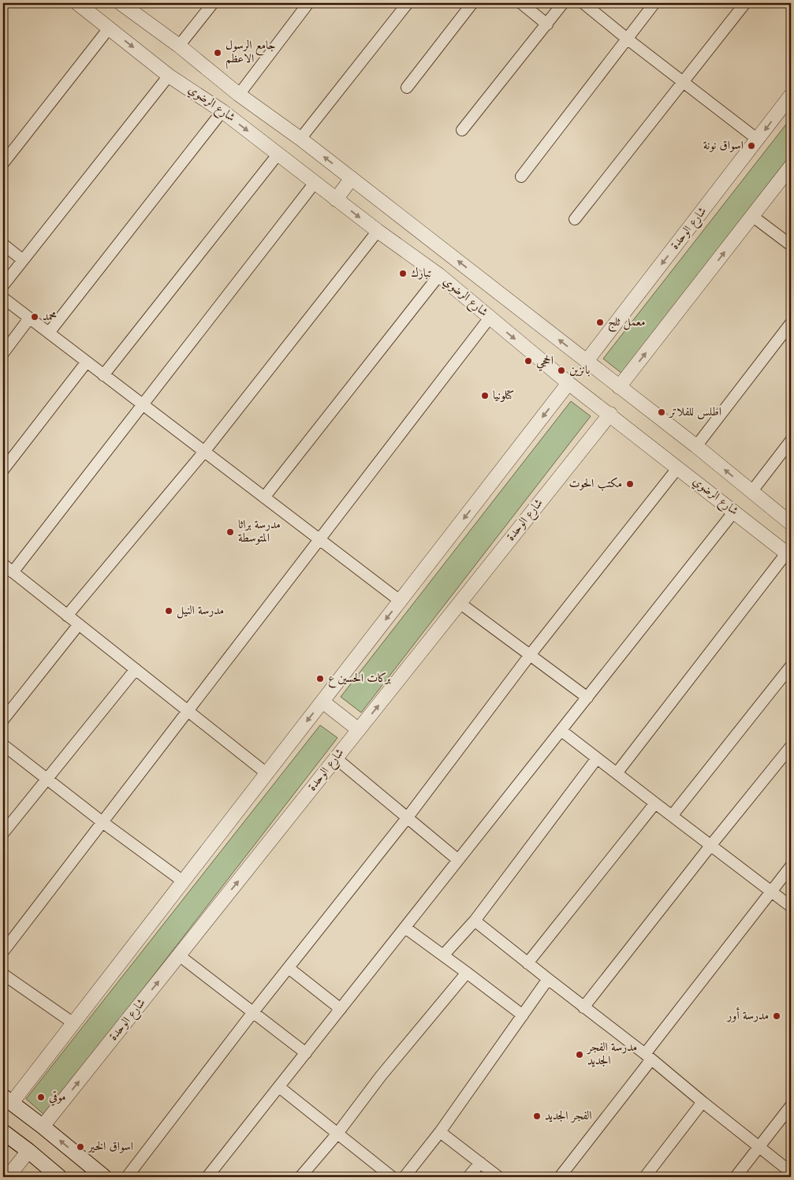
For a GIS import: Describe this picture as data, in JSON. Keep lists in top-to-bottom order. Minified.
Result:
{"streets":{"street":["شارع الرضوي","شارع الوحدة"]},"crossings":[["شارع الرضوي","شارع الوحدة"]],"places":["جامع الرسول الاعظم","اسواق نونة","تبارك","محمد","معمل ثلج","الحجي","بانزين","كتلونيا","اطلس للفلاتر","مكتب الحوت","مدرسة براثا المتوسطة","مدرسة النيل","بركات الحسين ع","مدرسة أور","مدرسة الفجر الجديد","موقي","الفجر الجديد","اسواق الخير"]}
